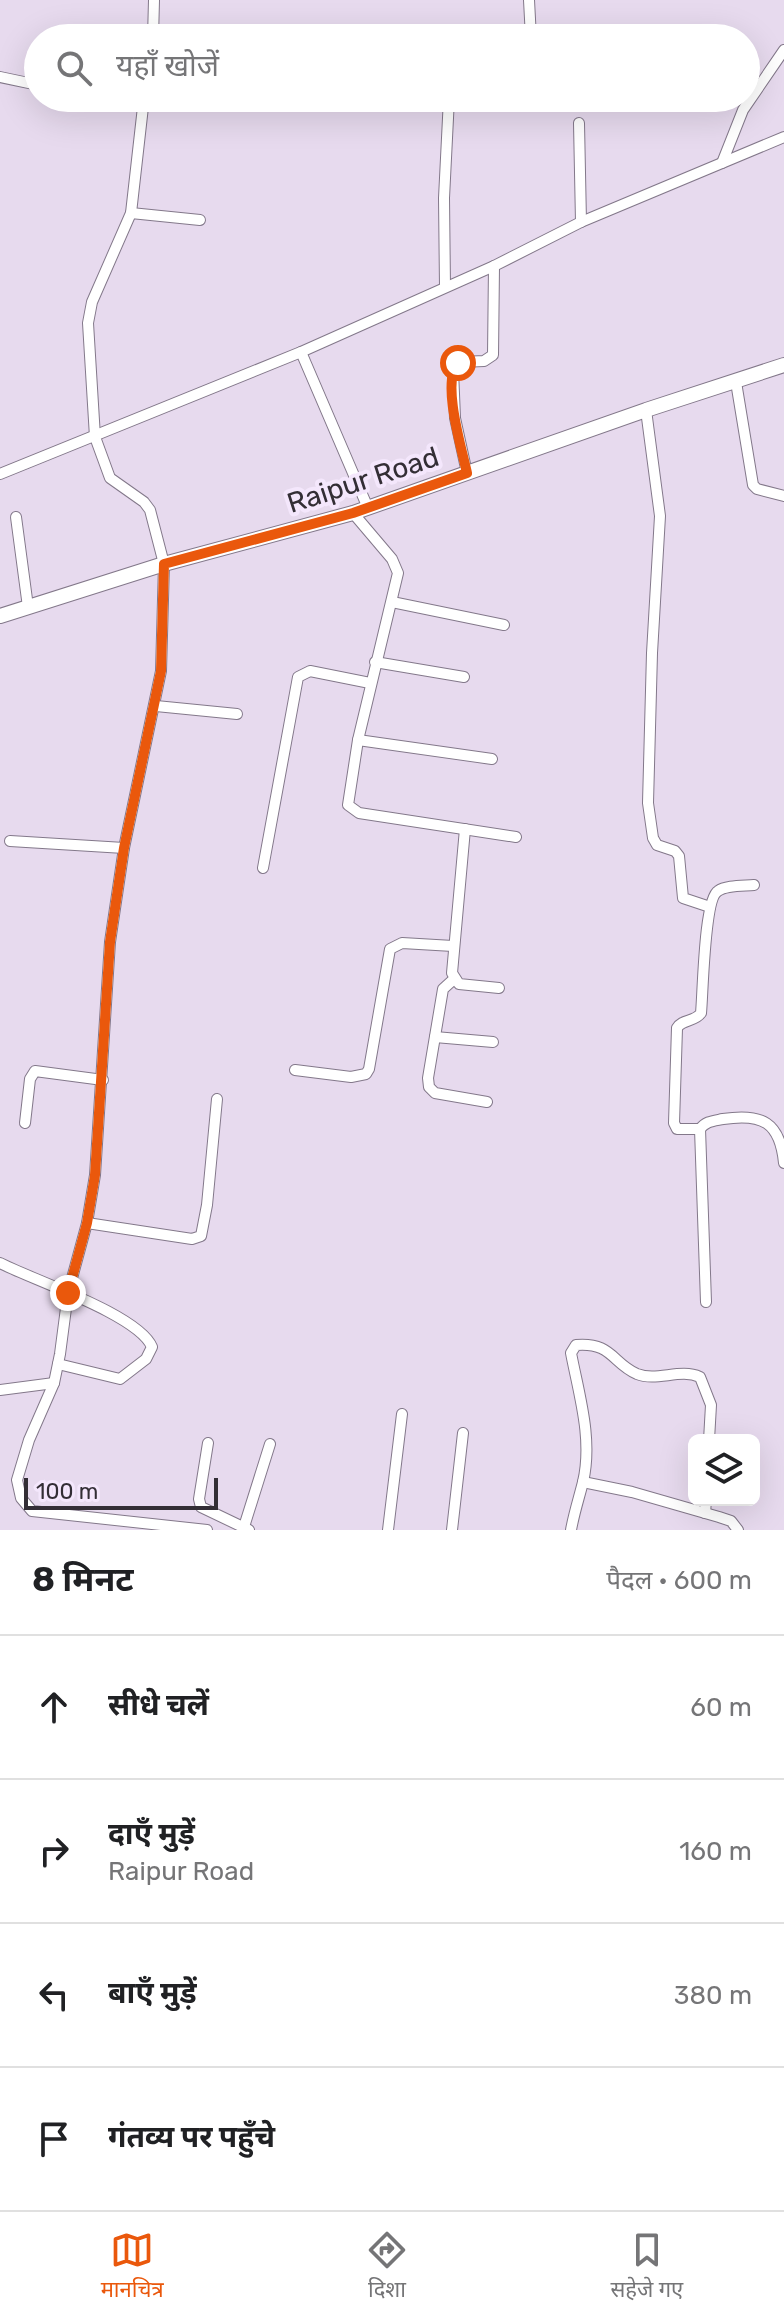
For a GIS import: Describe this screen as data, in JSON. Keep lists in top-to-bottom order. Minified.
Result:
{"streets":{"main road":["Raipur Road"]},"scale_bar":"100 m","page":{"search":"यहाँ खोजें","scale":"100 m","heading":["8 मिनट","पैदल · 600 m"],"list":[["सीधे चलें","60 m"],["दाएँ मुड़ें","Raipur Road","160 m"],["बाएँ मुड़ें","380 m"],"गंतव्य पर पहुँचे"],"nav":["मानचित्र","दिशा","सहेजे गए"]}}
